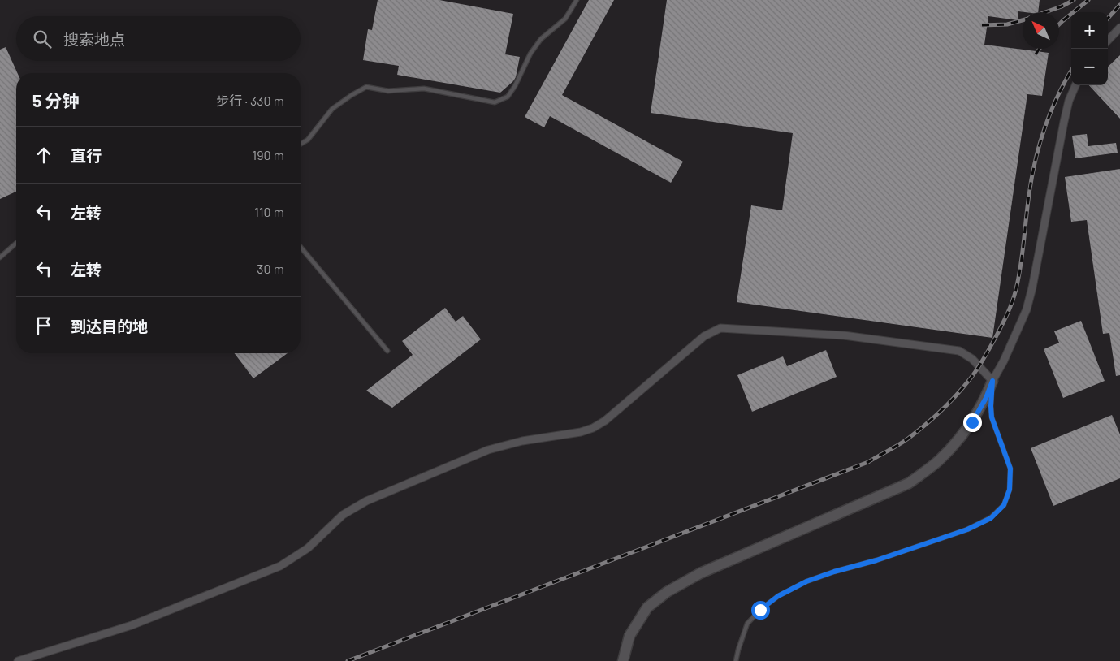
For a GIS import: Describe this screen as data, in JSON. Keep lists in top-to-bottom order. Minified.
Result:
{"north":"top left","page":{"map_buttons":["+","−"],"search":"搜索地点","heading":["5 分钟","步行 · 330 m"],"list":[["直行","190 m"],["左转","110 m"],["左转","30 m"],"到达目的地"]}}
